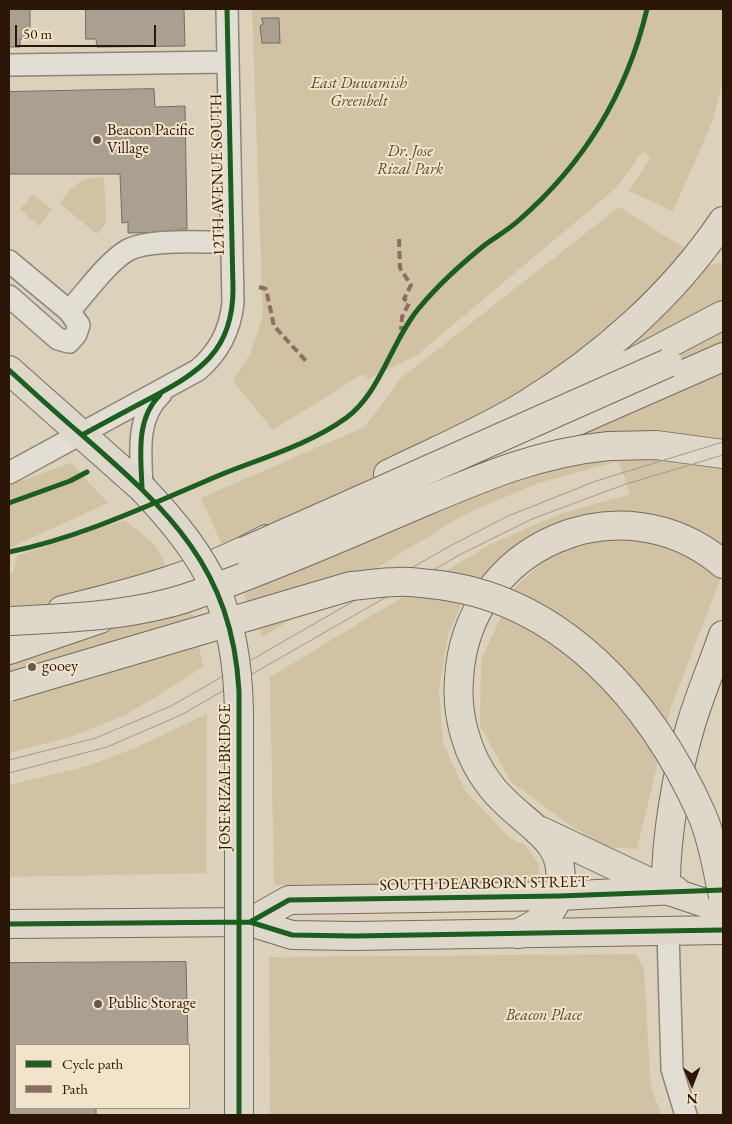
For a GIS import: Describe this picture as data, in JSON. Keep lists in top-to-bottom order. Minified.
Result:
{"streets":{"main road":["JOSE RIZAL BRIDGE","SOUTH DEARBORN STREET"],"street":["12TH AVENUE SOUTH"]},"parks":["East Duwamish Greenbelt","Dr. Jose Rizal Park","Beacon Place"],"places":["Beacon Pacific Village","gooey","Public Storage"],"legend":["Cycle path","Path"],"scale_bar":"50 m","north":"bottom"}
